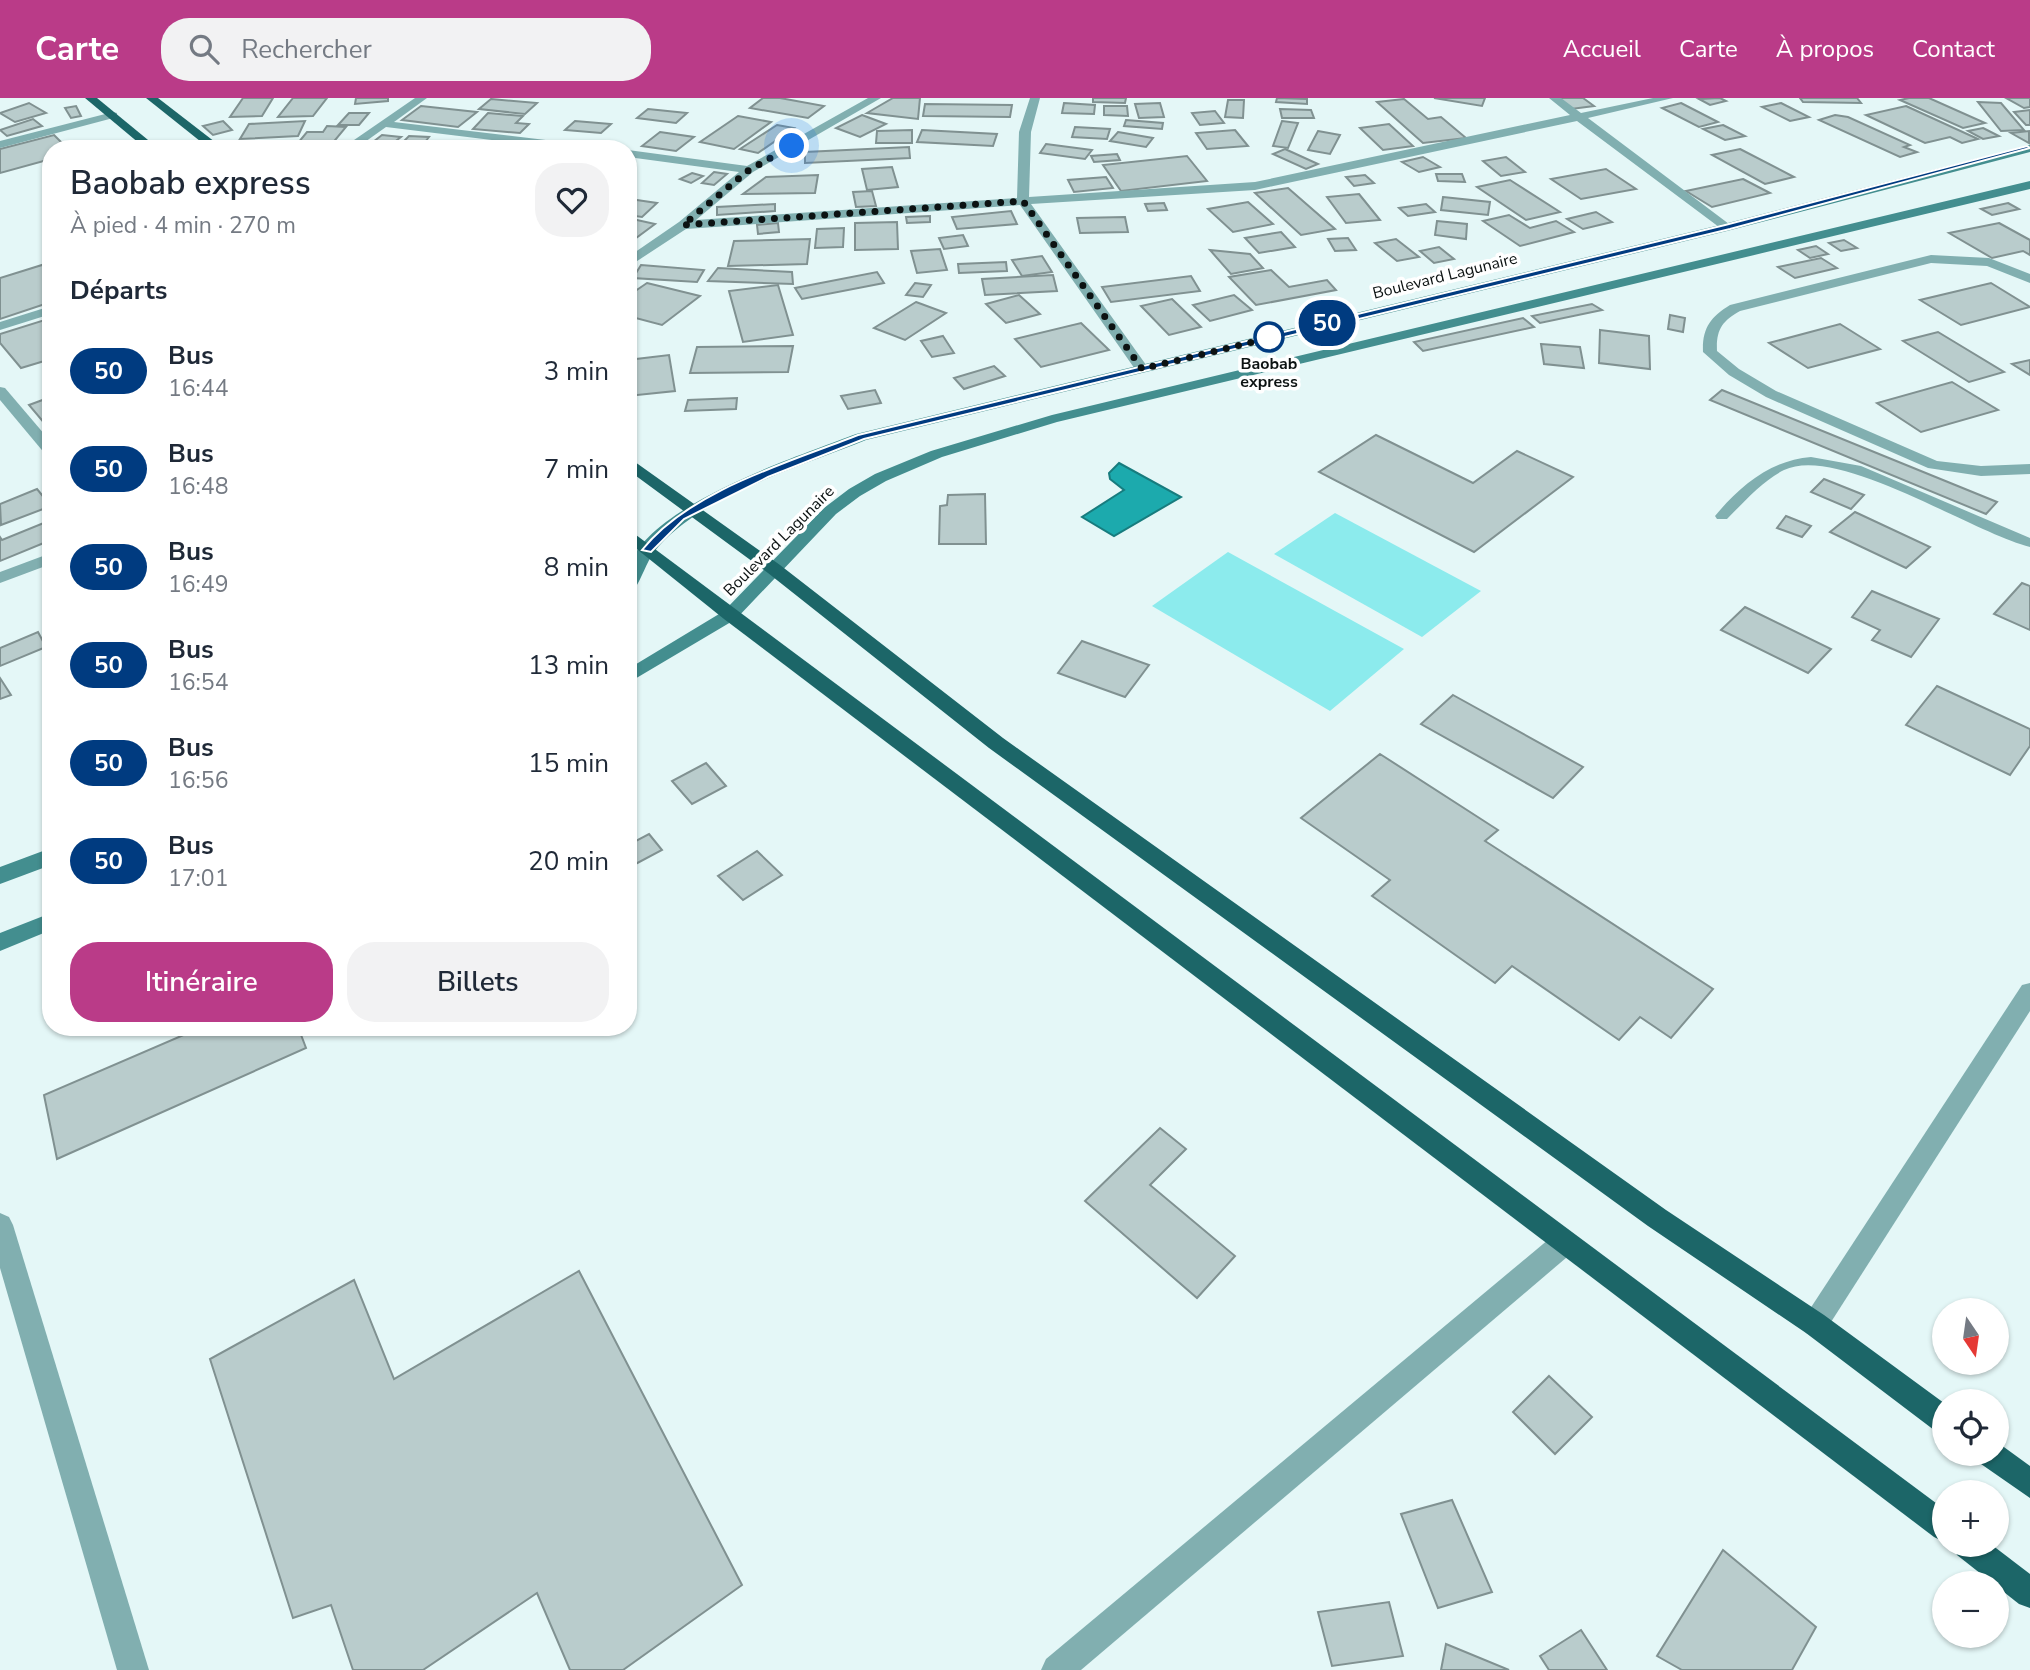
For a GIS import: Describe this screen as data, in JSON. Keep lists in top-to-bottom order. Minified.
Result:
{"streets":{"main road":["Boulevard Lagunaire"]},"places":["Baobab express"],"lines":["bus line 50"],"north":"bottom","page":{"header":"Carte","search":"Rechercher","nav":["Accueil","Carte","À propos","Contact"],"on_map":"50","heading":[["Baobab express","À pied · 4 min · 270 m"],"Départs"],"list":[{"mark":"50","name":"Bus","note":"16:44","value":"3 min"},{"mark":"50","name":"Bus","note":"16:48","value":"7 min"},{"mark":"50","name":"Bus","note":"16:49","value":"8 min"},{"mark":"50","name":"Bus","note":"16:54","value":"13 min"},{"mark":"50","name":"Bus","note":"16:56","value":"15 min"},{"mark":"50","name":"Bus","note":"17:01","value":"20 min"}],"buttons":["Itinéraire","Billets"],"map_buttons":["+","−"]}}
